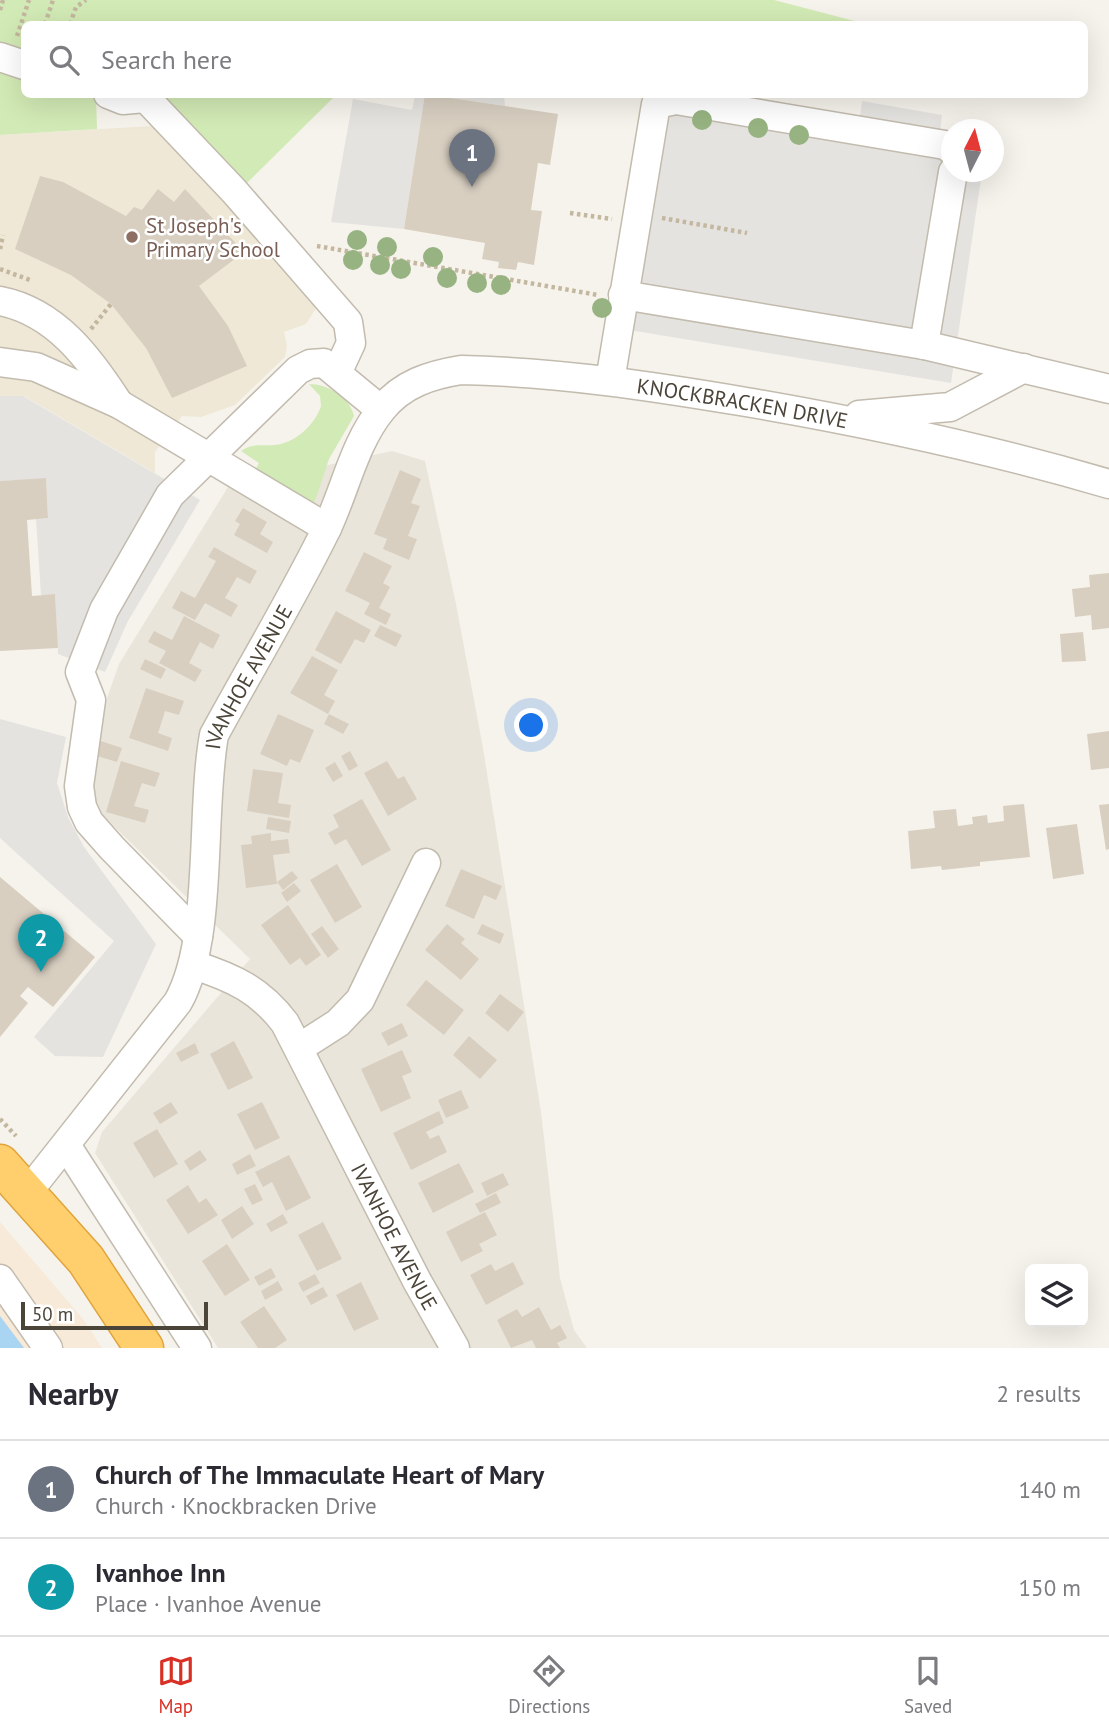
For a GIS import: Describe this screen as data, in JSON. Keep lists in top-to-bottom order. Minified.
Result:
{"streets":{"street":["KNOCKBRACKEN DRIVE","IVANHOE AVENUE"]},"crossings":[["KNOCKBRACKEN DRIVE","IVANHOE AVENUE"]],"places":["St Joseph's Primary School"],"scale_bar":"50 m","north":"top","page":{"search":"Search here","pins":["1","2"],"scale":"50 m","heading":["Nearby","2 results"],"list":[{"mark":"1","name":"Church of The Immaculate Heart of Mary","note":"Church · Knockbracken Drive","value":"140 m"},{"mark":"2","name":"Ivanhoe Inn","note":"Place · Ivanhoe Avenue","value":"150 m"}],"nav":["Map","Directions","Saved"]}}
